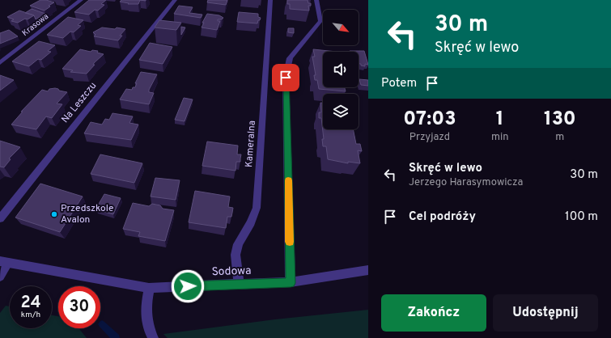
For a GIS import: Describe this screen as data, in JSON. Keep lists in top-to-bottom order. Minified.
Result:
{"streets":{"street":["Krasowa","Na Leszczu","Kameralna","Sodowa"]},"crossings":[["Kameralna","Sodowa"]],"places":["Przedszkole Avalon"],"north":"bottom right","page":{"turn":["30 m","Skręć w lewo"],"then":"Potem","eta":["07:03","Przyjazd","1","min","130","m"],"list":[{"name":"Skręć w lewo","note":"Jerzego Harasymowicza","value":"30 m"},{"name":"Cel podróży","value":"100 m"}],"speed":"24 km/h","limit":"30","buttons":["Zakończ","Udostępnij"]}}
